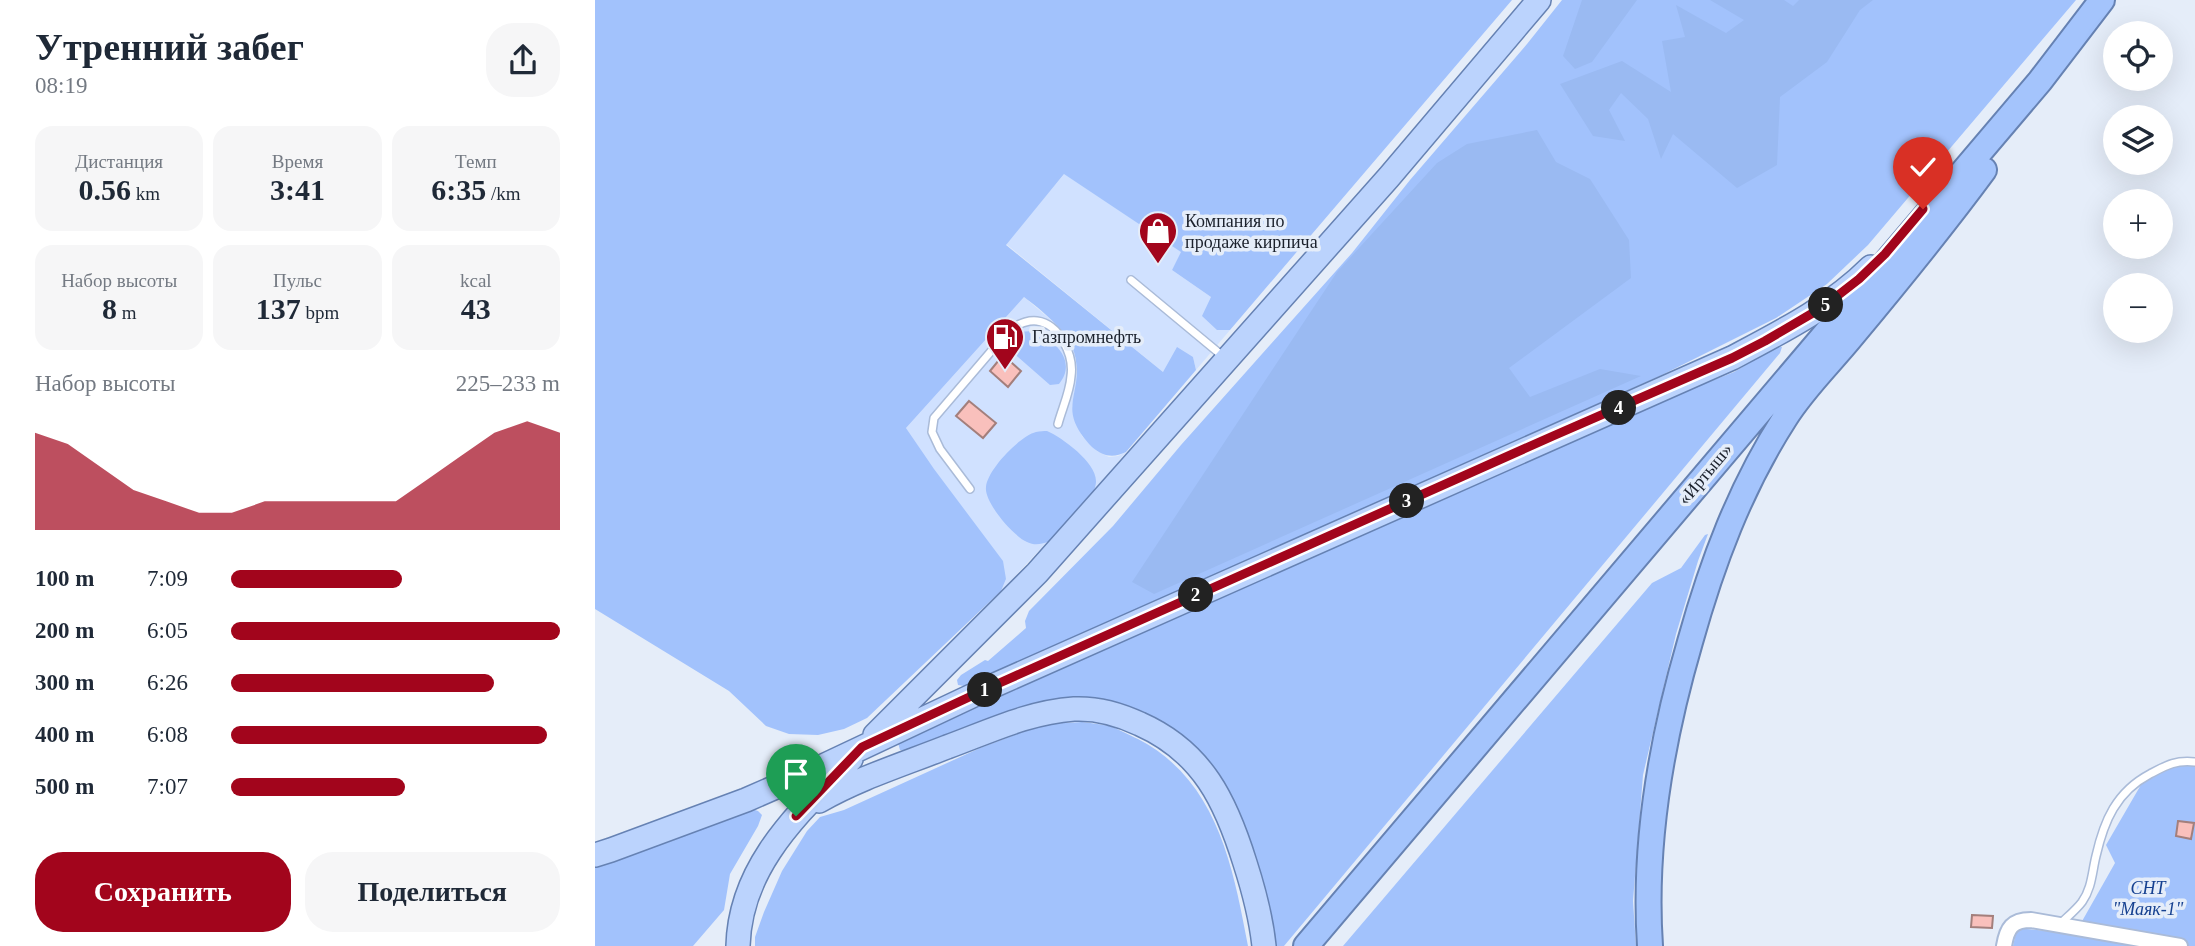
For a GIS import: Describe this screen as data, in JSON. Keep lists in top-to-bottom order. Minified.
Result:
{"streets":{"highway":["«Иртыш»"]},"parks":["СНТ \"Маяк-1\""],"places":{"shop":["Компания по продаже кирпича"],"fuel station":["Газпромнефть"]},"page":{"heading":["Утренний забег","08:19"],"map_buttons":["+","−"],"stats":[["Дистанция","0.56 km"],["Время","3:41"],["Темп","6:35 /km"],["Набор высоты","8 m"],["Пульс","137 bpm"],["kcal","43"]],"pins":["5","4","3","2","1"],"chart":["Набор высоты","225–233 m"],"list":[{"name":"100 m","note":"7:09"},{"name":"200 m","note":"6:05"},{"name":"300 m","note":"6:26"},{"name":"400 m","note":"6:08"},{"name":"500 m","note":"7:07"}],"buttons":["Сохранить","Поделиться"]}}
